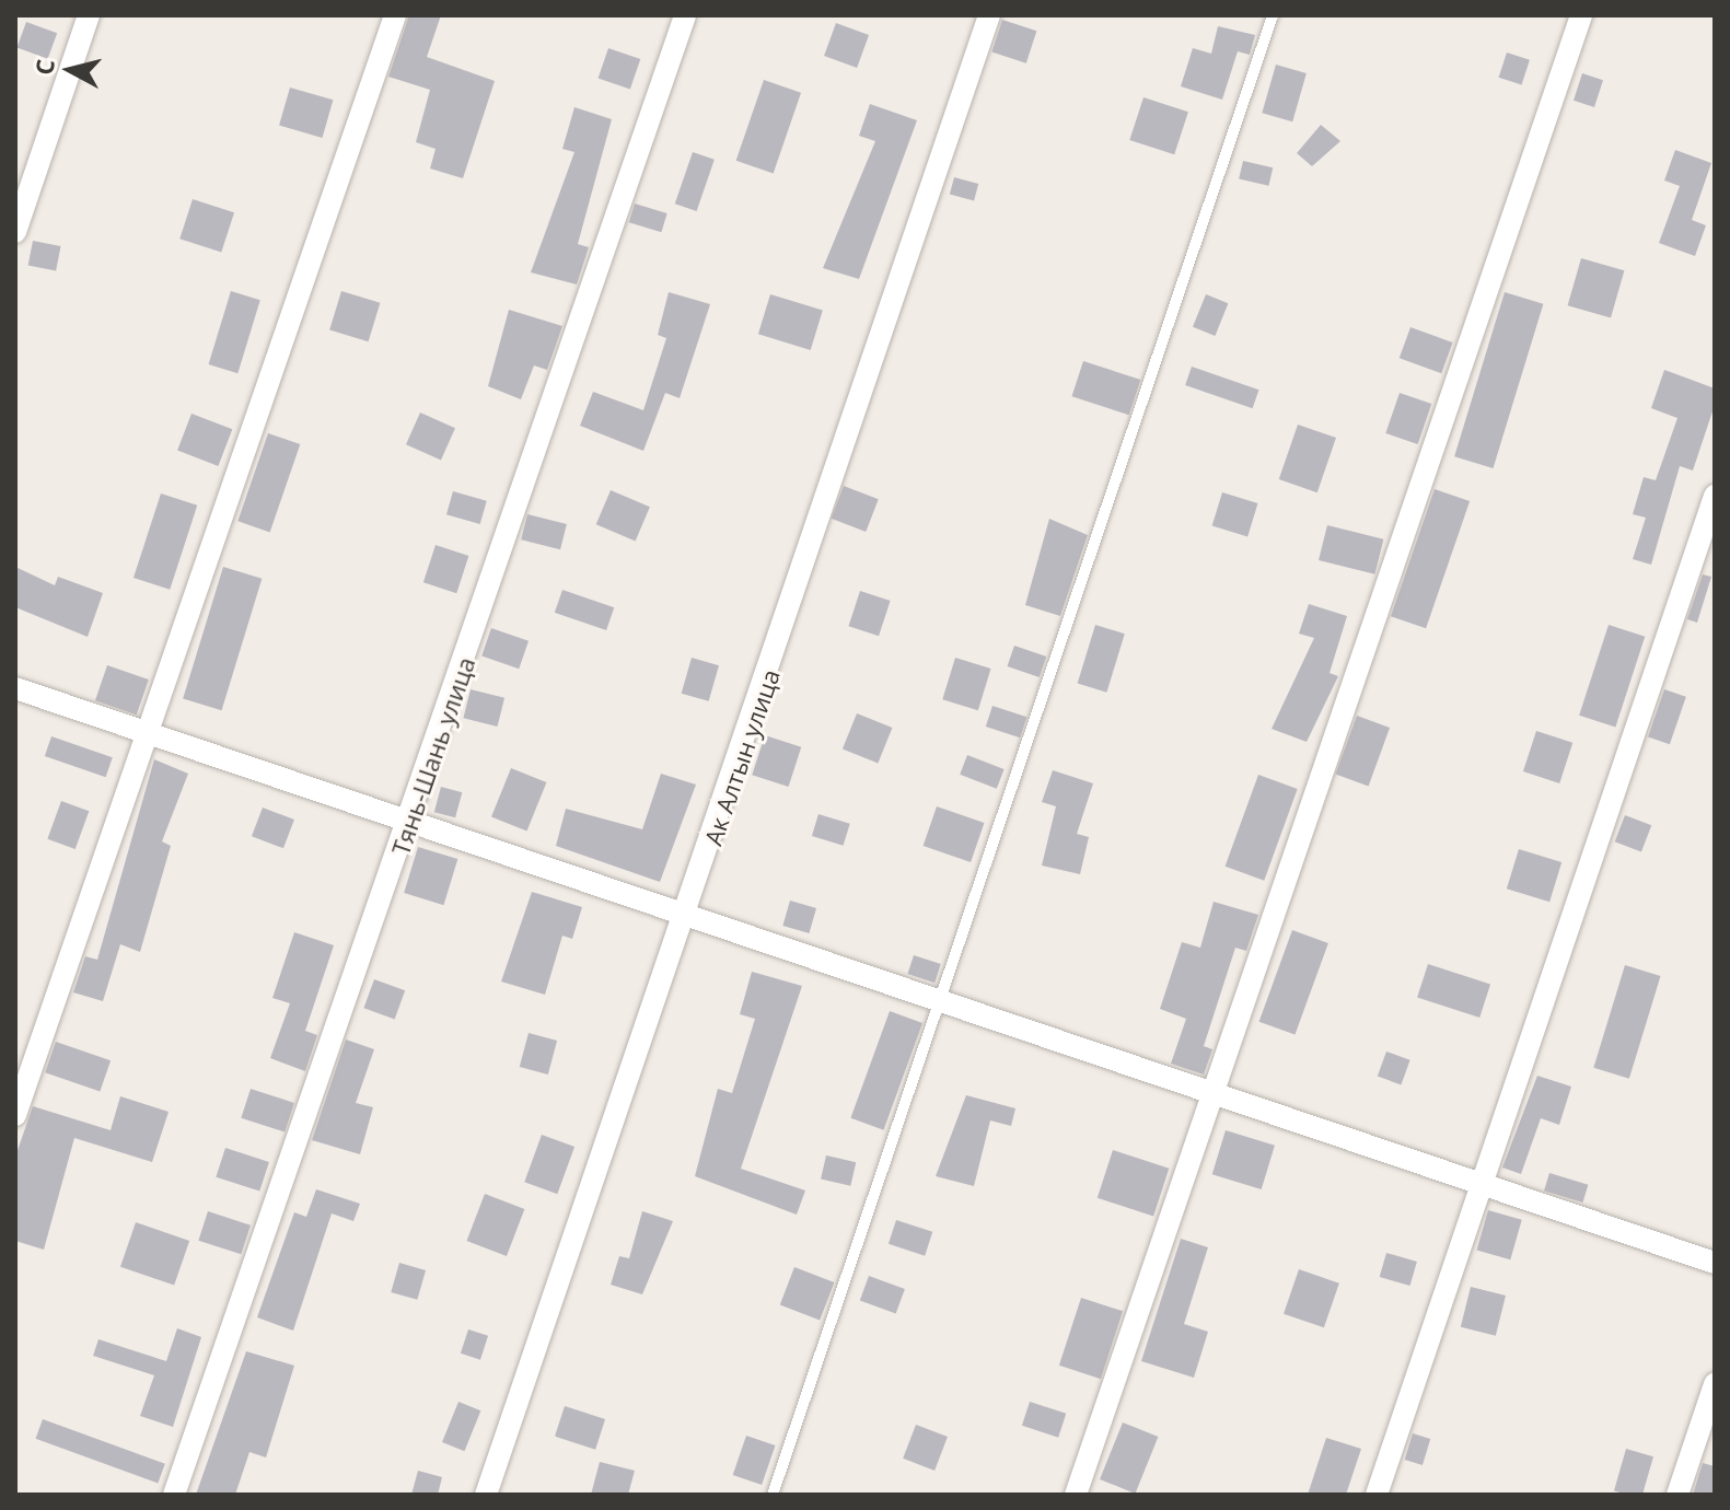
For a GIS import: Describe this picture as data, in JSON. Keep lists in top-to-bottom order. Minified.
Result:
{"streets":{"street":["Тянь-Шань улица","Ак Алтын улица"]},"north":"left"}
